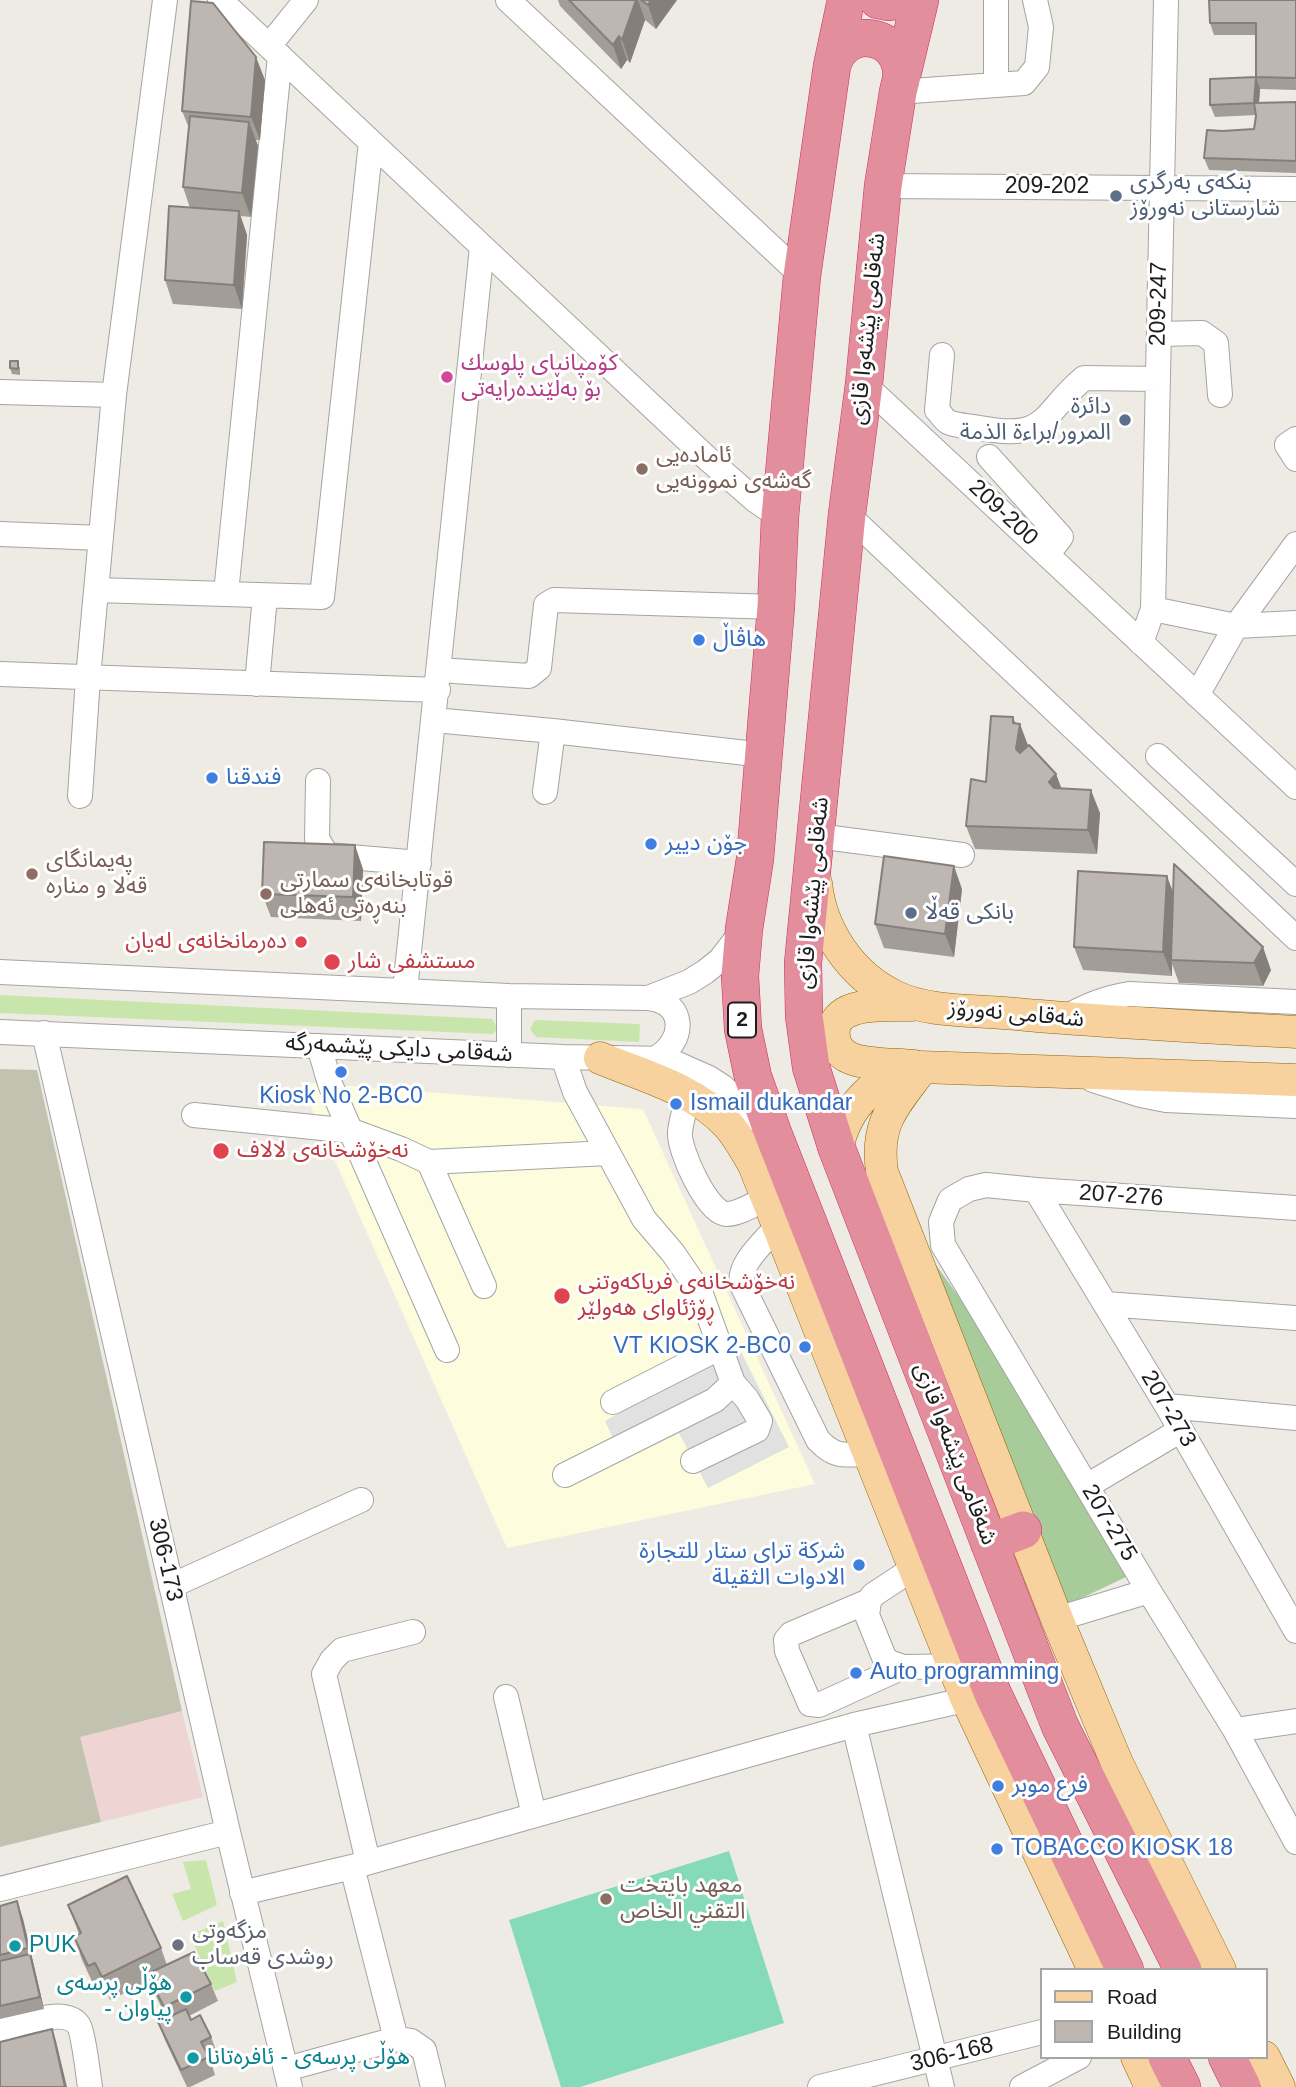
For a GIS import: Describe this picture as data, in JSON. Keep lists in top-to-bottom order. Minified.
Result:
{"streets":{"highway":["شەقامی پێشەوا قازی","2"],"main road":["شەقامی نەورۆز"],"street":["209-202","209-247","209-200","شەقامی دایکی پێشمەرگە","207-276","207-273","207-275","306-173","306-168"]},"crossings":[["209-202","209-247"],["209-202","شەقامی پێشەوا قازی"],["209-247","209-200"],["شەقامی پێشەوا قازی","209-200"],["شەقامی پێشەوا قازی","شەقامی نەورۆز"],["2","شەقامی دایکی پێشمەرگە"],["شەقامی دایکی پێشمەرگە","306-173"],["207-276","207-273"],["207-276","207-275"]],"places":["بنکەی بەرگری شارستانی نەورۆز","کۆمپانیای پلوسك بۆ بەڵێندەرایەتی","دائرة المرور/براءة الذمة","ئامادەیی گەشەی نموونەیی","هاڤاڵ","فندقنا","جۆن دییر","پەیمانگای قەلا و منارە","قوتابخانەی سمارتی بنەڕەتی ئەهلی","بانکی قەڵا","دەرمانخانەی لەیان","مستشفى شار","Kiosk No 2-BC0","Ismail dukandar","نەخۆشخانەی لالاف","نەخۆشخانەی فریاکەوتنی ڕۆژئاوای هەولێر","VT KIOSK 2-BC0","شركة ترای ستار للتجارة الادوات الثقيلة","Auto programming","فرع موبر","TOBACCO KIOSK 18","معهد بايتخت التقني الخاص","مزگەوتی روشدی قەساب","PUK","هۆڵی پرسەی - پیاوان","هۆڵی پرسەی - ئافرەتانا"],"legend":["Road","Building"]}
